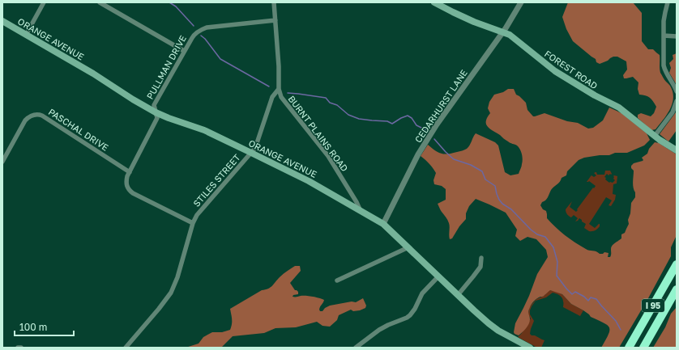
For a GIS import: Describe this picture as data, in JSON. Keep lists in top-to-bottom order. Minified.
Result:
{"streets":{"highway":["I 95"],"main road":["ORANGE AVENUE","FOREST ROAD"],"street":["PULLMAN DRIVE","CEDARHURST LANE","PASCHAL DRIVE","BURNT PLAINS ROAD","STILES STREET"]},"crossings":[["ORANGE AVENUE","PULLMAN DRIVE"],["ORANGE AVENUE","CEDARHURST LANE"],["ORANGE AVENUE","BURNT PLAINS ROAD"],["ORANGE AVENUE","STILES STREET"],["PULLMAN DRIVE","PASCHAL DRIVE"],["PULLMAN DRIVE","BURNT PLAINS ROAD"],["PULLMAN DRIVE","STILES STREET"],["FOREST ROAD","CEDARHURST LANE"],["BURNT PLAINS ROAD","STILES STREET"]],"scale_bar":"100 m"}
